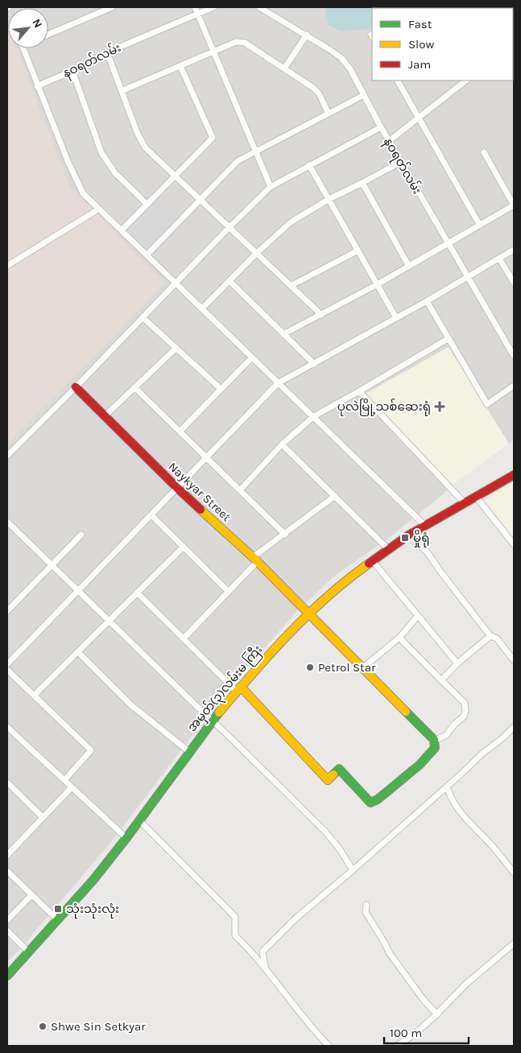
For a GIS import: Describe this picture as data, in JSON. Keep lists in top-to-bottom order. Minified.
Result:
{"streets":{"street":["နဝရတ်လမ်း","Naykyar Street","အမှတ်(၃)လမ်းမ ကြီး"]},"crossings":[["Naykyar Street","အမှတ်(၃)လမ်းမ ကြီး"]],"places":{"health":["ပုလဲမြို့သစ်ဆေးရုံ"],"transit":["မှိုရုံ","သုံးသုံးလုံး"],"other":["Petrol Star","Shwe Sin Setkyar"]},"legend":["Fast","Slow","Jam"],"scale_bar":"100 m","north":"top right"}
